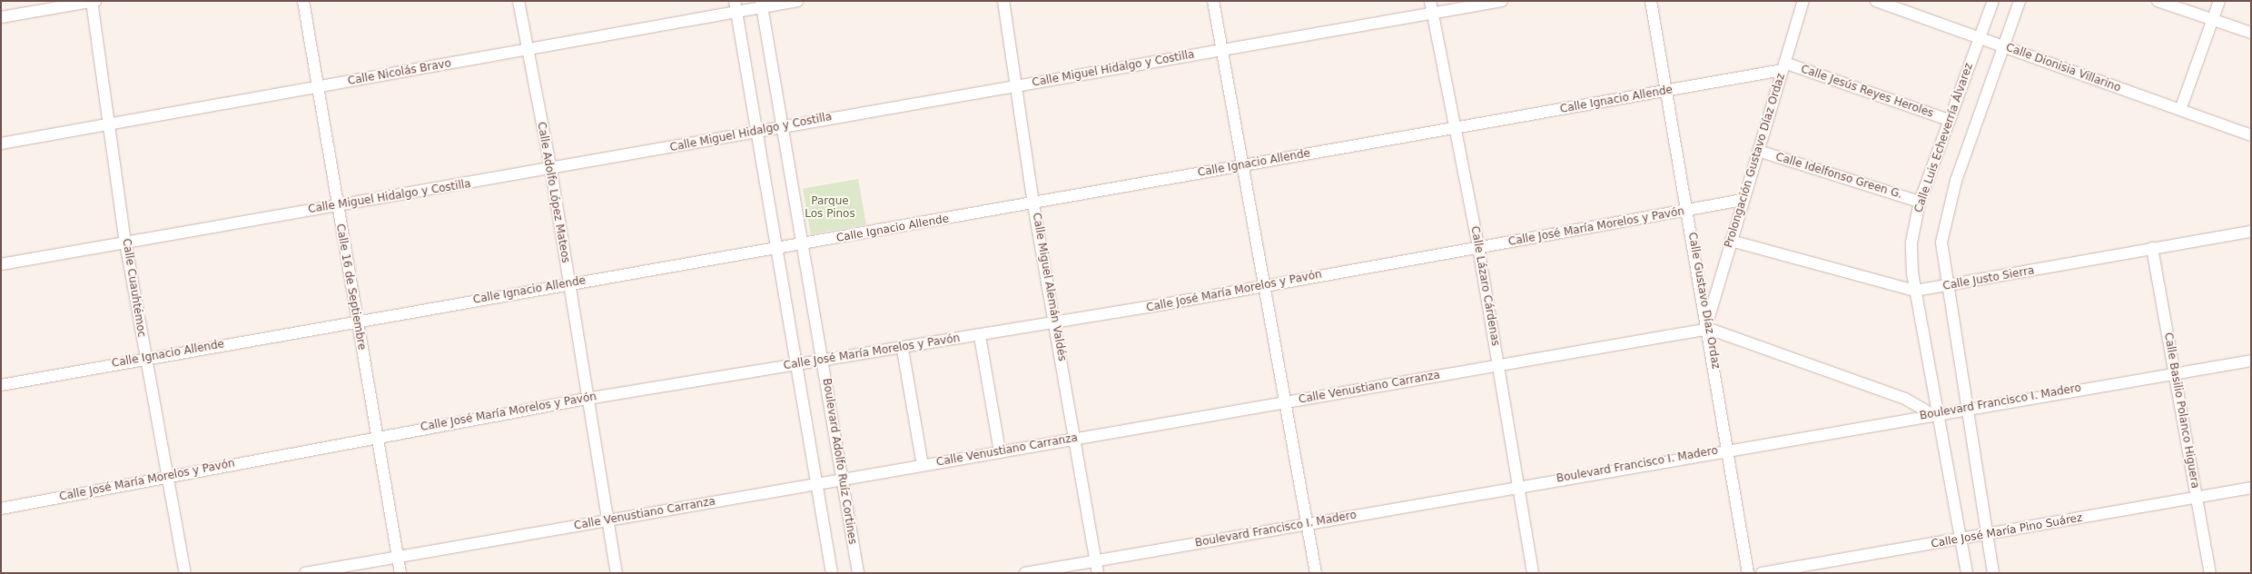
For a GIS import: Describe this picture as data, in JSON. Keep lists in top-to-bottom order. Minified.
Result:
{"streets":{"street":["Calle Dionisia Villarino","Calle Miguel Hidalgo y Costilla","Calle Nicolás Bravo","Calle Jesús Reyes Heroles","Calle Ignacio Allende","Calle Luis Echeverría Álvarez","Prolongación Gustavo Díaz Ordaz","Calle Idelfonso Green G.","Calle Adolfo López Mateos","Calle José María Morelos y Pavón","Calle Justo Sierra","Calle Lázaro Cárdenas","Calle 16 de Septiembre","Calle Miguel Alemán Valdés","Calle Cuauhtémoc","Calle Gustavo Díaz Ordaz","Calle Venustiano Carranza","Boulevard Francisco I. Madero","Calle Basilio Polanco Higuera","Boulevard Adolfo Ruíz Cortines","Calle José María Pino Suárez"]},"crossings":[["Calle Dionisia Villarino","Calle Luis Echeverría Álvarez"],["Calle Miguel Hidalgo y Costilla","Calle Adolfo López Mateos"],["Calle Miguel Hidalgo y Costilla","Calle Lázaro Cárdenas"],["Calle Miguel Hidalgo y Costilla","Calle 16 de Septiembre"],["Calle Miguel Hidalgo y Costilla","Calle Miguel Alemán Valdés"],["Calle Miguel Hidalgo y Costilla","Calle Cuauhtémoc"],["Calle Miguel Hidalgo y Costilla","Boulevard Adolfo Ruíz Cortines"],["Calle Nicolás Bravo","Calle Adolfo López Mateos"],["Calle Nicolás Bravo","Calle 16 de Septiembre"],["Calle Nicolás Bravo","Calle Cuauhtémoc"],["Calle Nicolás Bravo","Boulevard Adolfo Ruíz Cortines"],["Calle Jesús Reyes Heroles","Calle Ignacio Allende"],["Calle Jesús Reyes Heroles","Calle Luis Echeverría Álvarez"],["Calle Jesús Reyes Heroles","Prolongación Gustavo Díaz Ordaz"],["Calle Ignacio Allende","Prolongación Gustavo Díaz Ordaz"],["Calle Ignacio Allende","Calle Adolfo López Mateos"],["Calle Ignacio Allende","Calle Lázaro Cárdenas"],["Calle Ignacio Allende","Calle 16 de Septiembre"],["Calle Ignacio Allende","Calle Miguel Alemán Valdés"],["Calle Ignacio Allende","Calle Cuauhtémoc"],["Calle Ignacio Allende","Calle Gustavo Díaz Ordaz"],["Calle Ignacio Allende","Boulevard Adolfo Ruíz Cortines"],["Calle Luis Echeverría Álvarez","Calle Idelfonso Green G."],["Calle Luis Echeverría Álvarez","Calle Justo Sierra"],["Calle Luis Echeverría Álvarez","Boulevard Francisco I. Madero"],["Calle Luis Echeverría Álvarez","Calle José María Pino Suárez"],["Prolongación Gustavo Díaz Ordaz","Calle Idelfonso Green G."],["Prolongación Gustavo Díaz Ordaz","Calle José María Morelos y Pavón"],["Prolongación Gustavo Díaz Ordaz","Calle Justo Sierra"],["Prolongación Gustavo Díaz Ordaz","Calle Gustavo Díaz Ordaz"],["Prolongación Gustavo Díaz Ordaz","Calle Venustiano Carranza"],["Calle Adolfo López Mateos","Calle José María Morelos y Pavón"],["Calle Adolfo López Mateos","Calle Venustiano Carranza"],["Calle José María Morelos y Pavón","Calle Lázaro Cárdenas"],["Calle José María Morelos y Pavón","Calle 16 de Septiembre"],["Calle José María Morelos y Pavón","Calle Miguel Alemán Valdés"],["Calle José María Morelos y Pavón","Calle Cuauhtémoc"],["Calle José María Morelos y Pavón","Calle Gustavo Díaz Ordaz"],["Calle José María Morelos y Pavón","Boulevard Adolfo Ruíz Cortines"],["Calle Justo Sierra","Calle Basilio Polanco Higuera"],["Calle Lázaro Cárdenas","Calle Venustiano Carranza"],["Calle Lázaro Cárdenas","Boulevard Francisco I. Madero"],["Calle 16 de Septiembre","Calle Venustiano Carranza"],["Calle Miguel Alemán Valdés","Calle Venustiano Carranza"],["Calle Miguel Alemán Valdés","Boulevard Francisco I. Madero"],["Calle Gustavo Díaz Ordaz","Calle Venustiano Carranza"],["Calle Gustavo Díaz Ordaz","Boulevard Francisco I. Madero"],["Calle Venustiano Carranza","Boulevard Adolfo Ruíz Cortines"],["Boulevard Francisco I. Madero","Calle Basilio Polanco Higuera"],["Calle Basilio Polanco Higuera","Calle José María Pino Suárez"]],"parks":["Parque Los Pinos"]}
